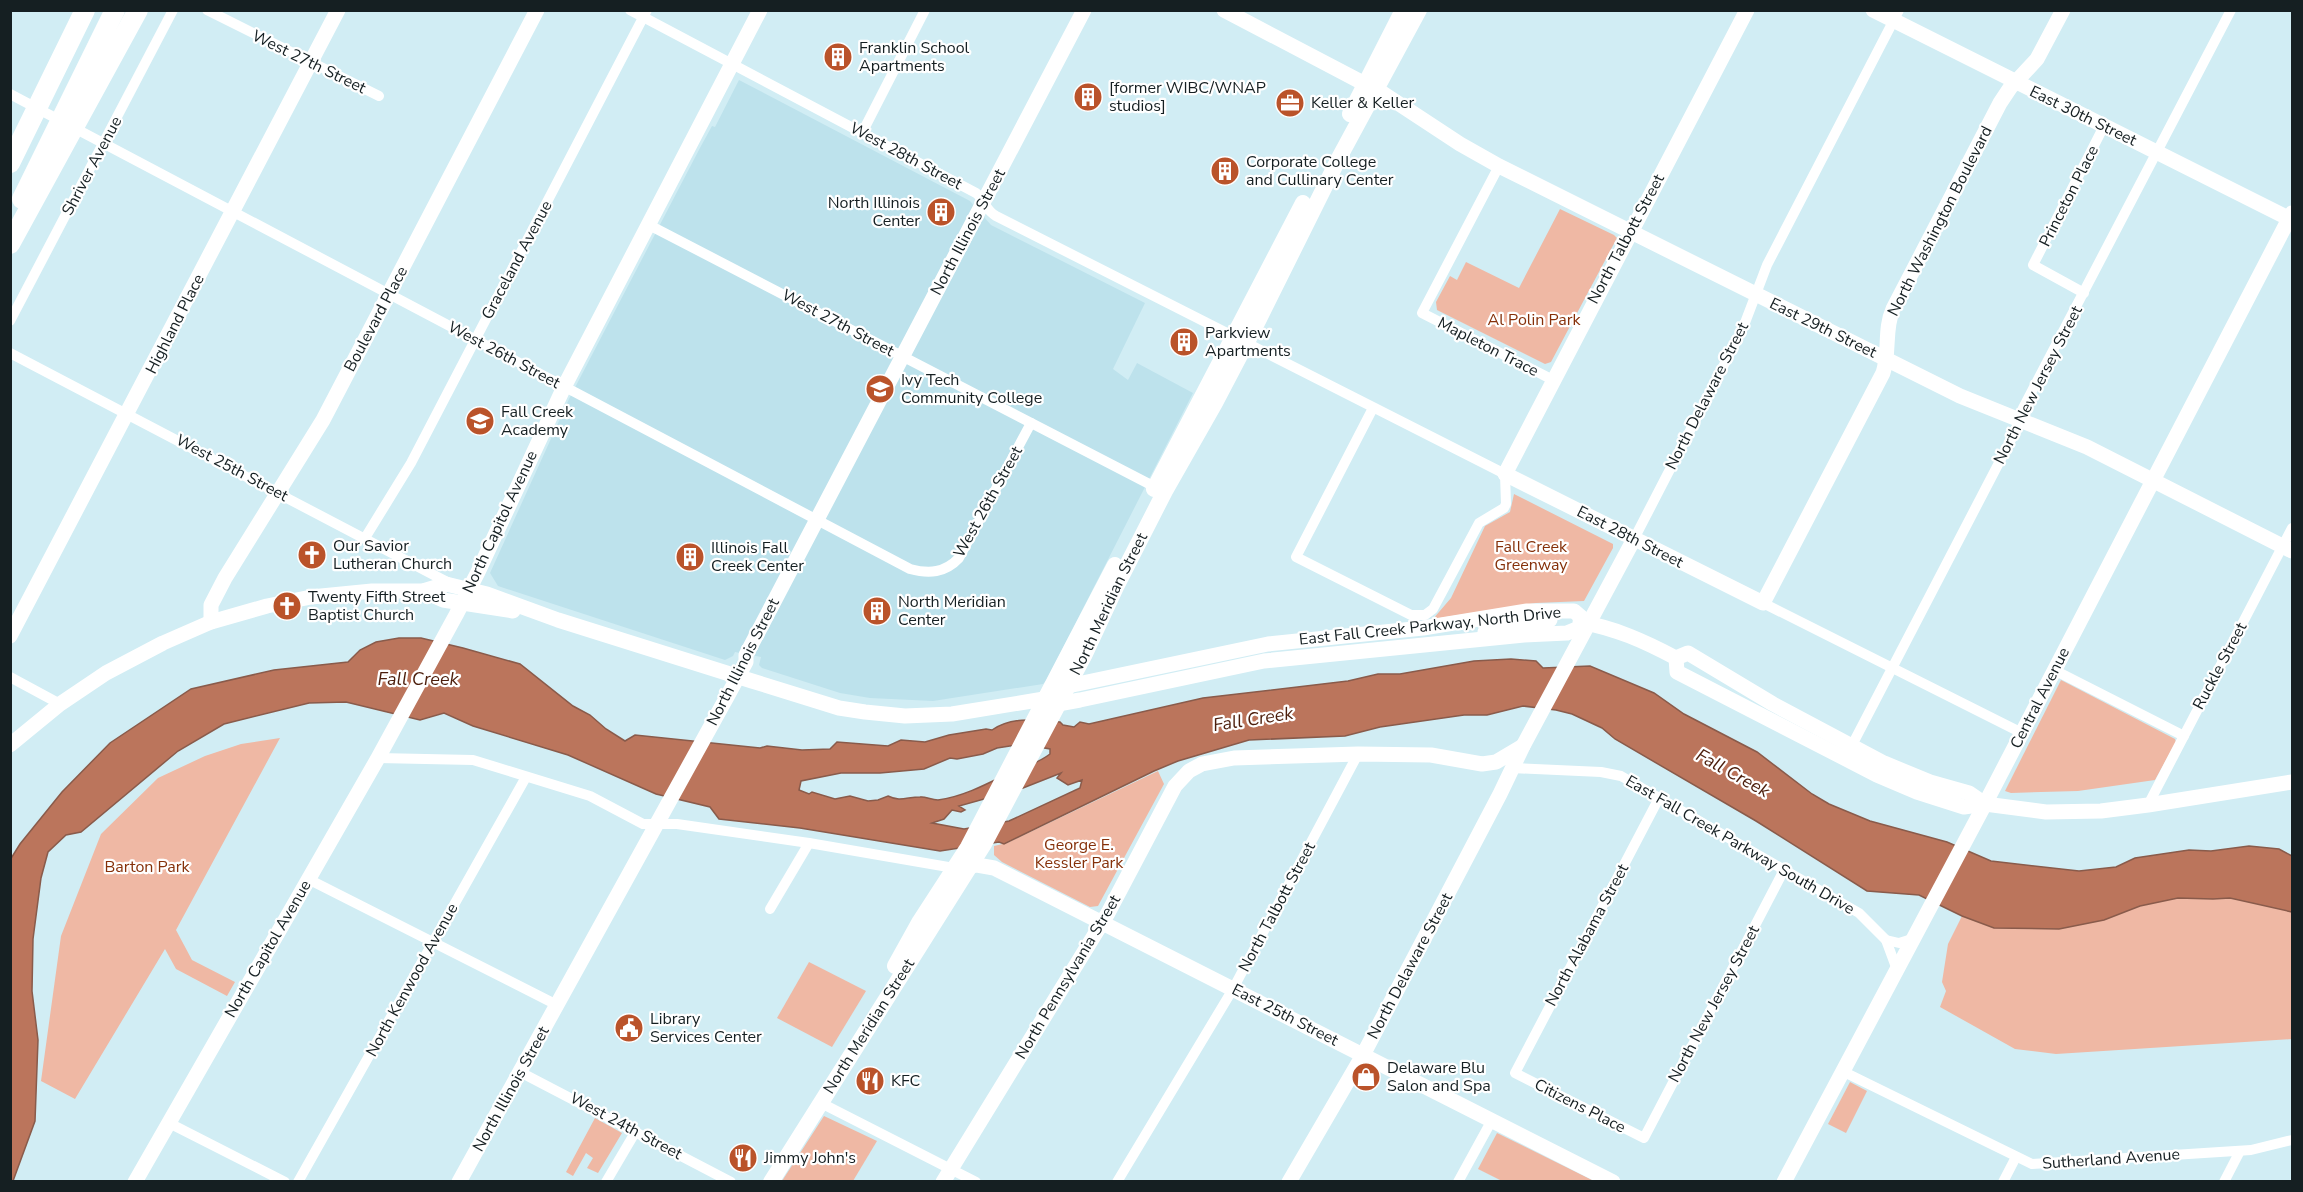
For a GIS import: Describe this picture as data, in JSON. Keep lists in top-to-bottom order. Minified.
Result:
{"streets":{"main road":["East 30th Street","North Washington Boulevard","North Illinois Street","North Talbott Street","Boulevard Place","Highland Place","East 29th Street","North Delaware Street","North Capitol Avenue","East 28th Street","North Meridian Street","East Fall Creek Parkway, North Drive","Central Avenue","North Pennsylvania Street","East 25th Street"],"street":["West 27th Street","West 28th Street","Shriver Avenue","Princeton Place","Graceland Avenue","Mapleton Trace","West 26th Street","North New Jersey Street","West 25th Street","Ruckle Street","East Fall Creek Parkway South Drive","North Alabama Street","North Kenwood Avenue","Citizens Place","West 24th Street","Sutherland Avenue"]},"crossings":[["West 27th Street","North Illinois Street"],["West 27th Street","Highland Place"],["West 27th Street","West 26th Street"],["West 27th Street","North Capitol Avenue"],["West 27th Street","North Meridian Street"],["East 30th Street","Princeton Place"],["East 30th Street","North Washington Boulevard"],["East 30th Street","North New Jersey Street"],["East 30th Street","North Delaware Street"],["East 30th Street","Central Avenue"],["West 28th Street","North Illinois Street"],["West 28th Street","Graceland Avenue"],["West 28th Street","North Capitol Avenue"],["West 28th Street","East 28th Street"],["West 28th Street","North Meridian Street"],["Shriver Avenue","West 26th Street"],["Princeton Place","North New Jersey Street"],["North Washington Boulevard","East 29th Street"],["North Washington Boulevard","East 28th Street"],["North Illinois Street","West 26th Street"],["North Illinois Street","East Fall Creek Parkway, North Drive"],["North Illinois Street","West 24th Street"],["North Talbott Street","East 29th Street"],["North Talbott Street","Mapleton Trace"],["North Talbott Street","East 28th Street"],["North Talbott Street","North Pennsylvania Street"],["North Talbott Street","East 25th Street"],["Graceland Avenue","West 26th Street"],["Graceland Avenue","West 25th Street"],["Boulevard Place","West 26th Street"],["Boulevard Place","West 25th Street"],["Highland Place","West 26th Street"],["Highland Place","West 25th Street"],["East 29th Street","Mapleton Trace"],["East 29th Street","North New Jersey Street"],["East 29th Street","North Delaware Street"],["East 29th Street","North Meridian Street"],["East 29th Street","Ruckle Street"],["East 29th Street","Central Avenue"],["West 26th Street","North Capitol Avenue"],["North New Jersey Street","East 28th Street"],["North New Jersey Street","East Fall Creek Parkway South Drive"],["North New Jersey Street","Citizens Place"],["North Delaware Street","East 28th Street"],["North Delaware Street","East Fall Creek Parkway, North Drive"],["North Delaware Street","East Fall Creek Parkway South Drive"],["North Delaware Street","East 25th Street"],["North Capitol Avenue","East Fall Creek Parkway, North Drive"],["East 28th Street","North Meridian Street"],["East 28th Street","Central Avenue"],["North Meridian Street","East Fall Creek Parkway, North Drive"],["North Meridian Street","East 25th Street"],["Central Avenue","East Fall Creek Parkway South Drive"],["Central Avenue","Sutherland Avenue"],["East Fall Creek Parkway South Drive","North Alabama Street"],["North Alabama Street","Citizens Place"],["North Pennsylvania Street","East 25th Street"]],"water":["Fall Creek"],"parks":["Al Polin Park","Fall Creek Greenway","George E. Kessler Park","Barton Park"],"places":{"building":["Franklin School Apartments","[former WIBC/WNAP studios]","Corporate College and Cullinary Center","North Illinois Center","Parkview Apartments","Illinois Fall Creek Center","North Meridian Center"],"office":["Keller & Keller"],"school or university":["Ivy Tech Community College","Fall Creek Academy"],"church":["Our Savior Lutheran Church","Twenty Fifth Street Baptist Church"],"public building":["Library Services Center"],"shop":["Delaware Blu Salon and Spa"],"restaurant":["KFC","Jimmy John's"]}}
